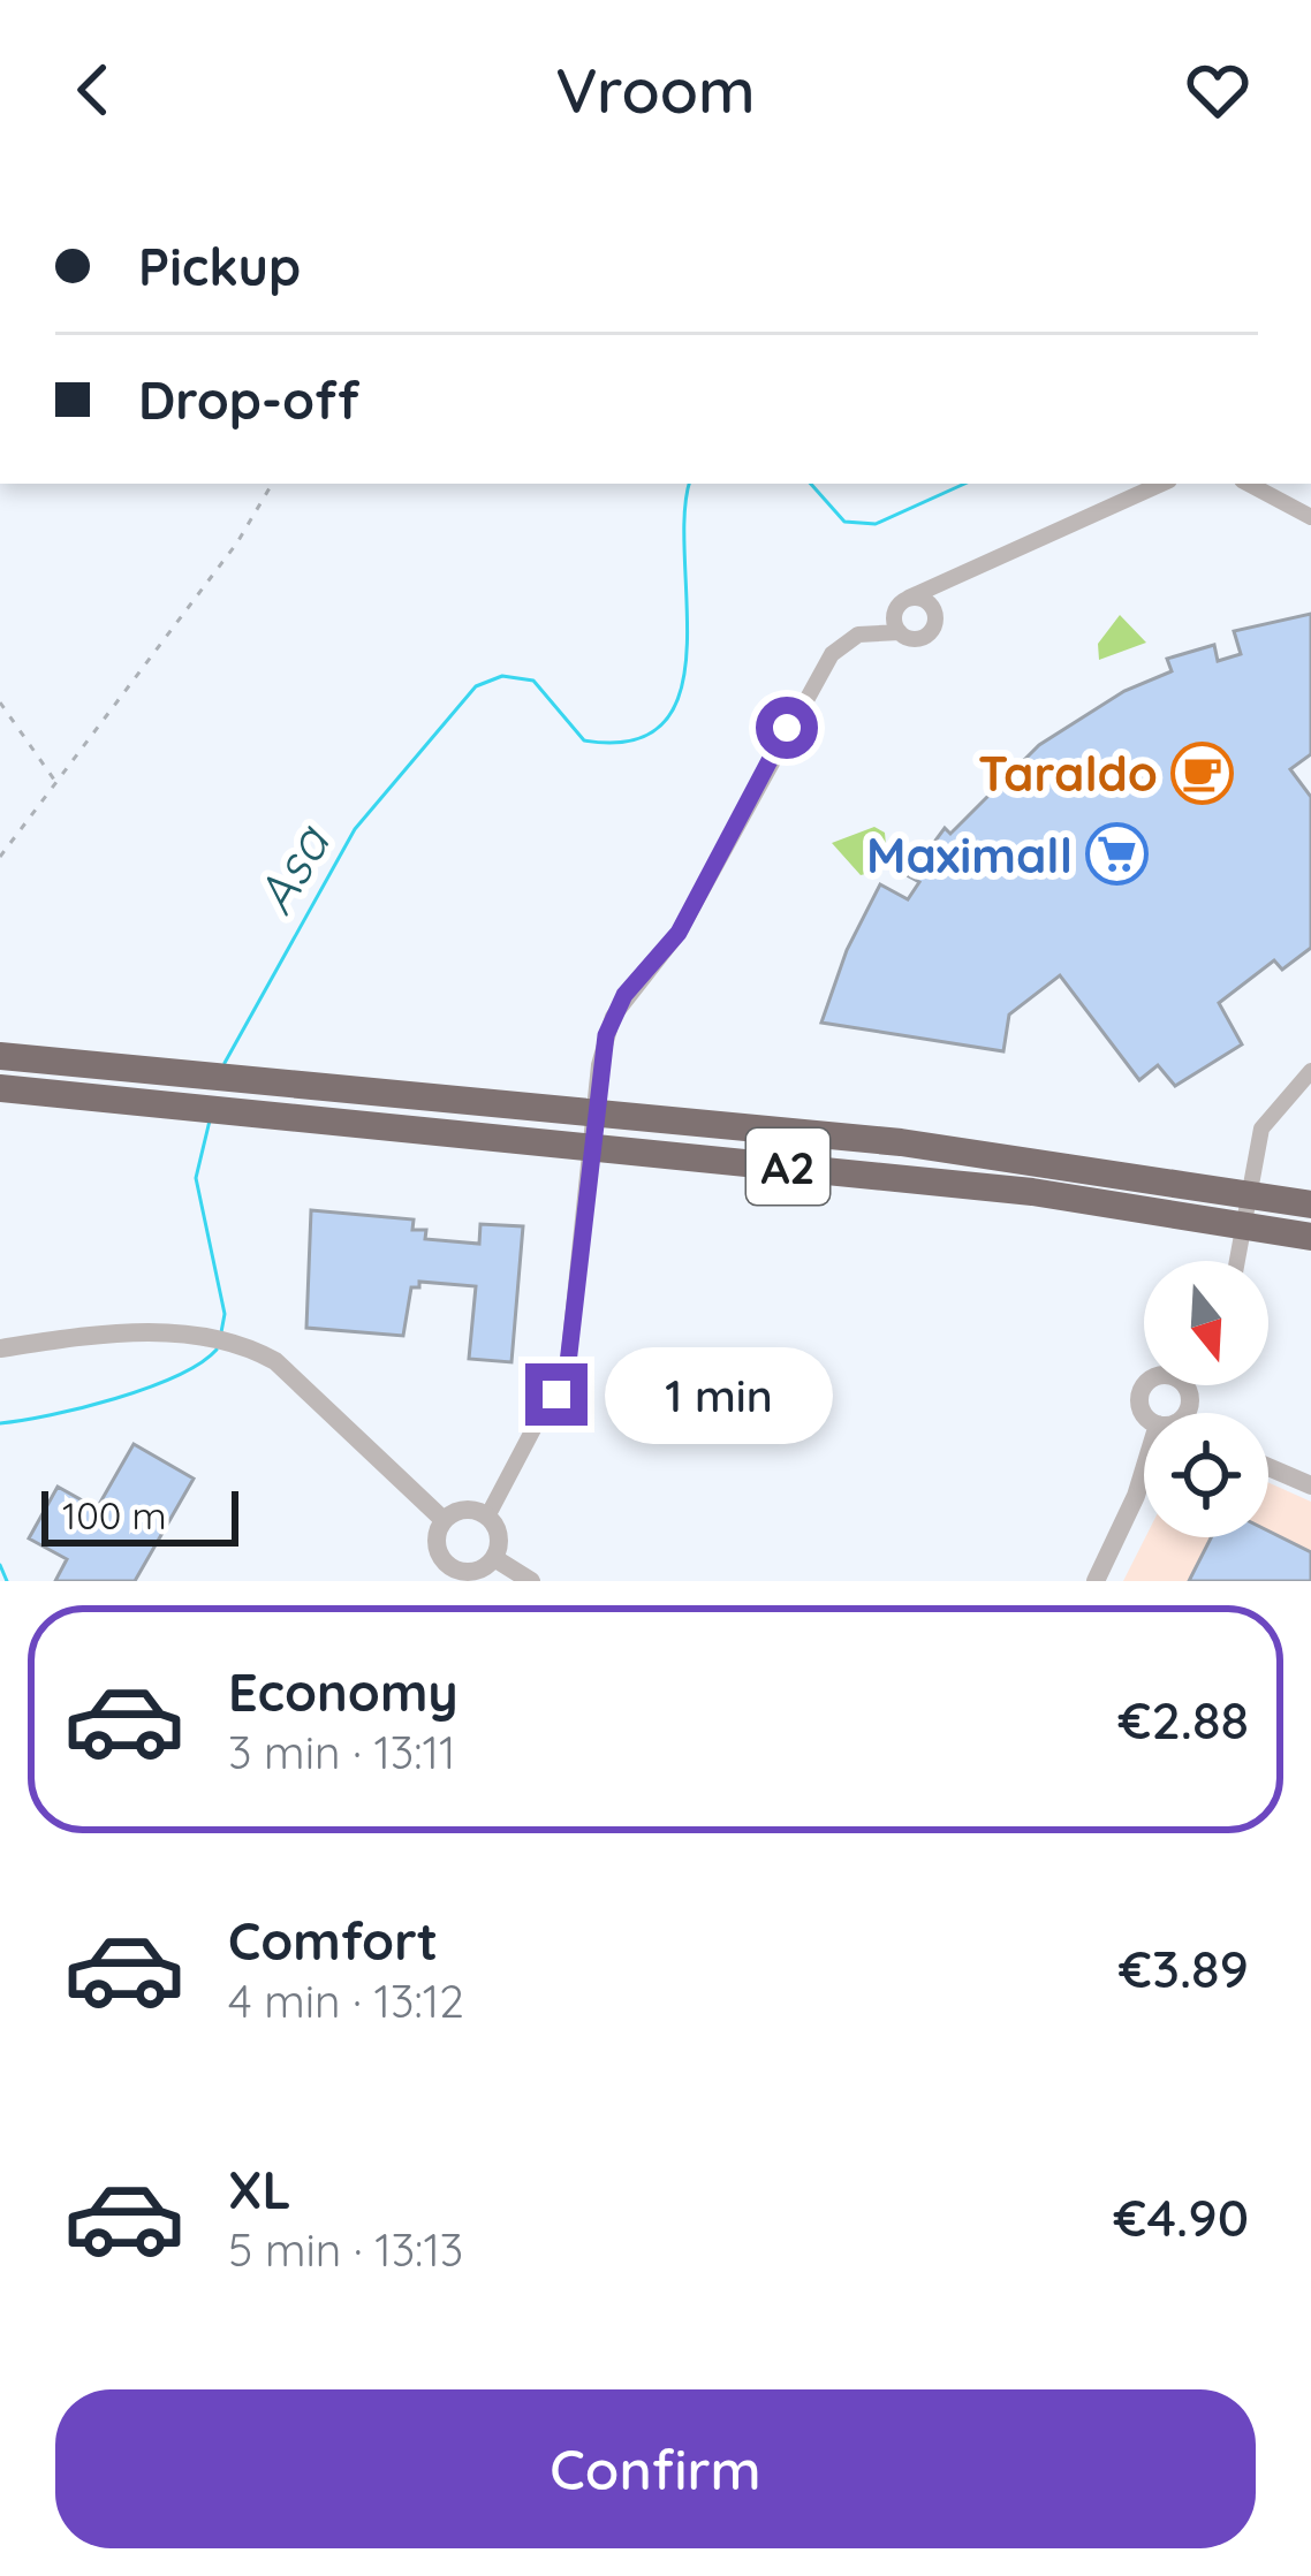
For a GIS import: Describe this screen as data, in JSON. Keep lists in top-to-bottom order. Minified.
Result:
{"streets":{"highway":["A2"]},"water":["Asa"],"places":{"cafe":["Taraldo"],"supermarket":["Maximall"]},"scale_bar":"100 m","north":"bottom","page":{"header":"Vroom","banner":["Pickup","Drop-off"],"bubble":"1 min","scale":"100 m","list":[{"name":"Economy","note":"3 min · 13:11","value":"€2.88"},{"name":"Comfort","note":"4 min · 13:12","value":"€3.89"},{"name":"XL","note":"5 min · 13:13","value":"€4.90"}],"buttons":"Confirm"}}
